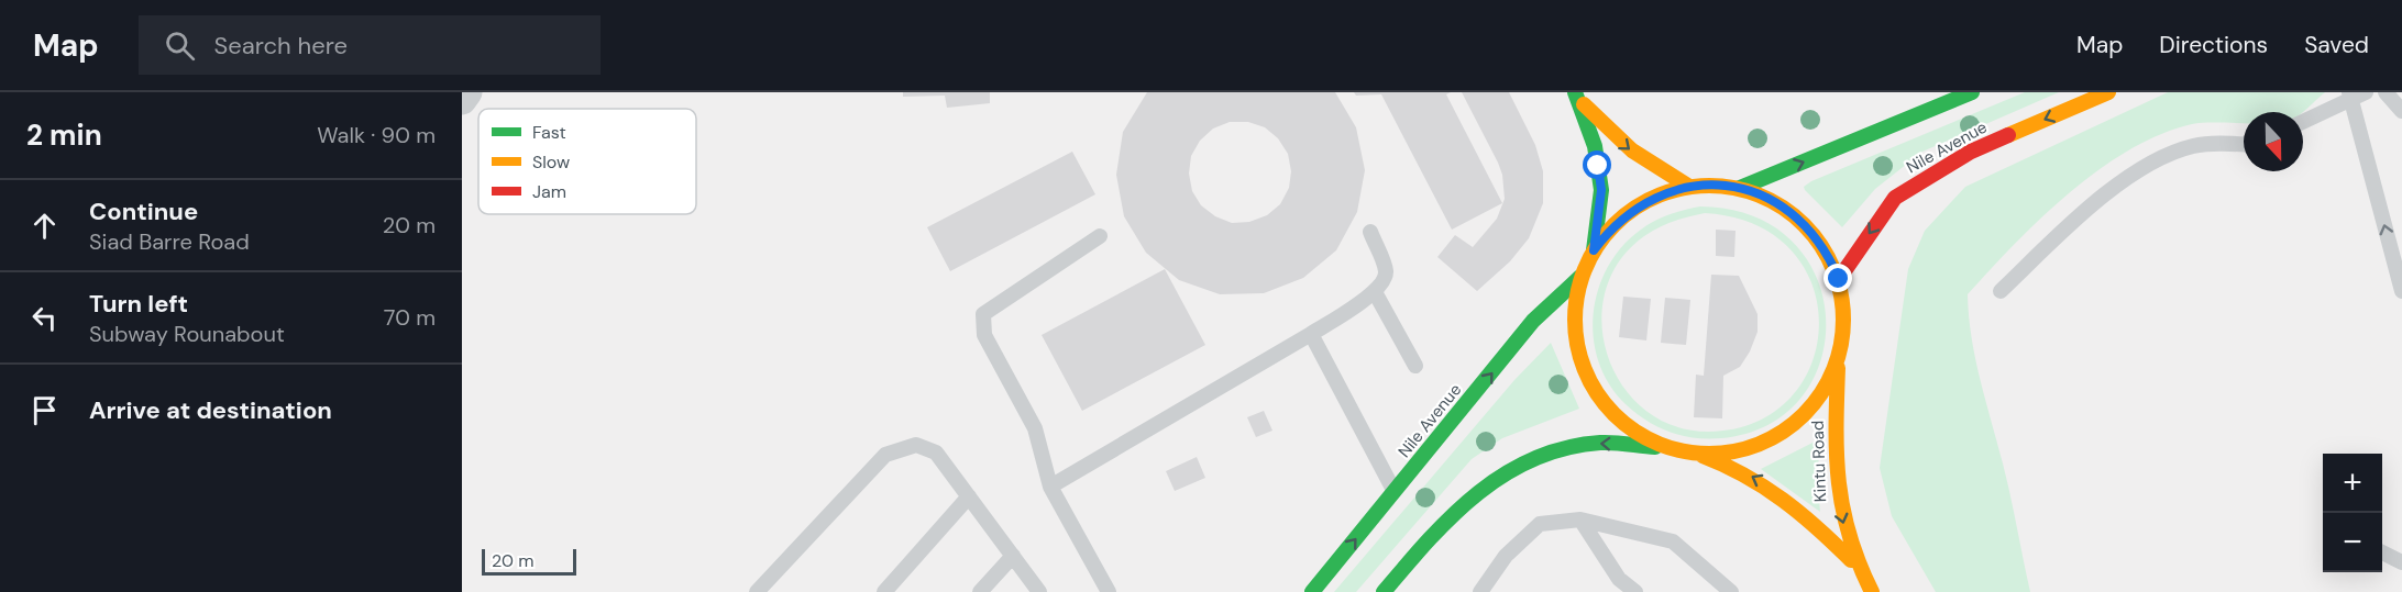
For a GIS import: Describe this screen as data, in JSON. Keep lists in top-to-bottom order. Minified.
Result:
{"streets":{"main road":["Nile Avenue","Kintu Road"]},"one_way":["Kintu Road"],"legend":["Fast","Slow","Jam"],"scale_bar":"20 m","north":"bottom","page":{"header":"Map","search":"Search here","nav":["Map","Directions","Saved"],"heading":["2 min","Walk · 90 m"],"list":[["Continue","Siad Barre Road","20 m"],["Turn left","Subway Rounabout","70 m"],"Arrive at destination"],"map_buttons":["+","−"],"scale":"20 m"}}
